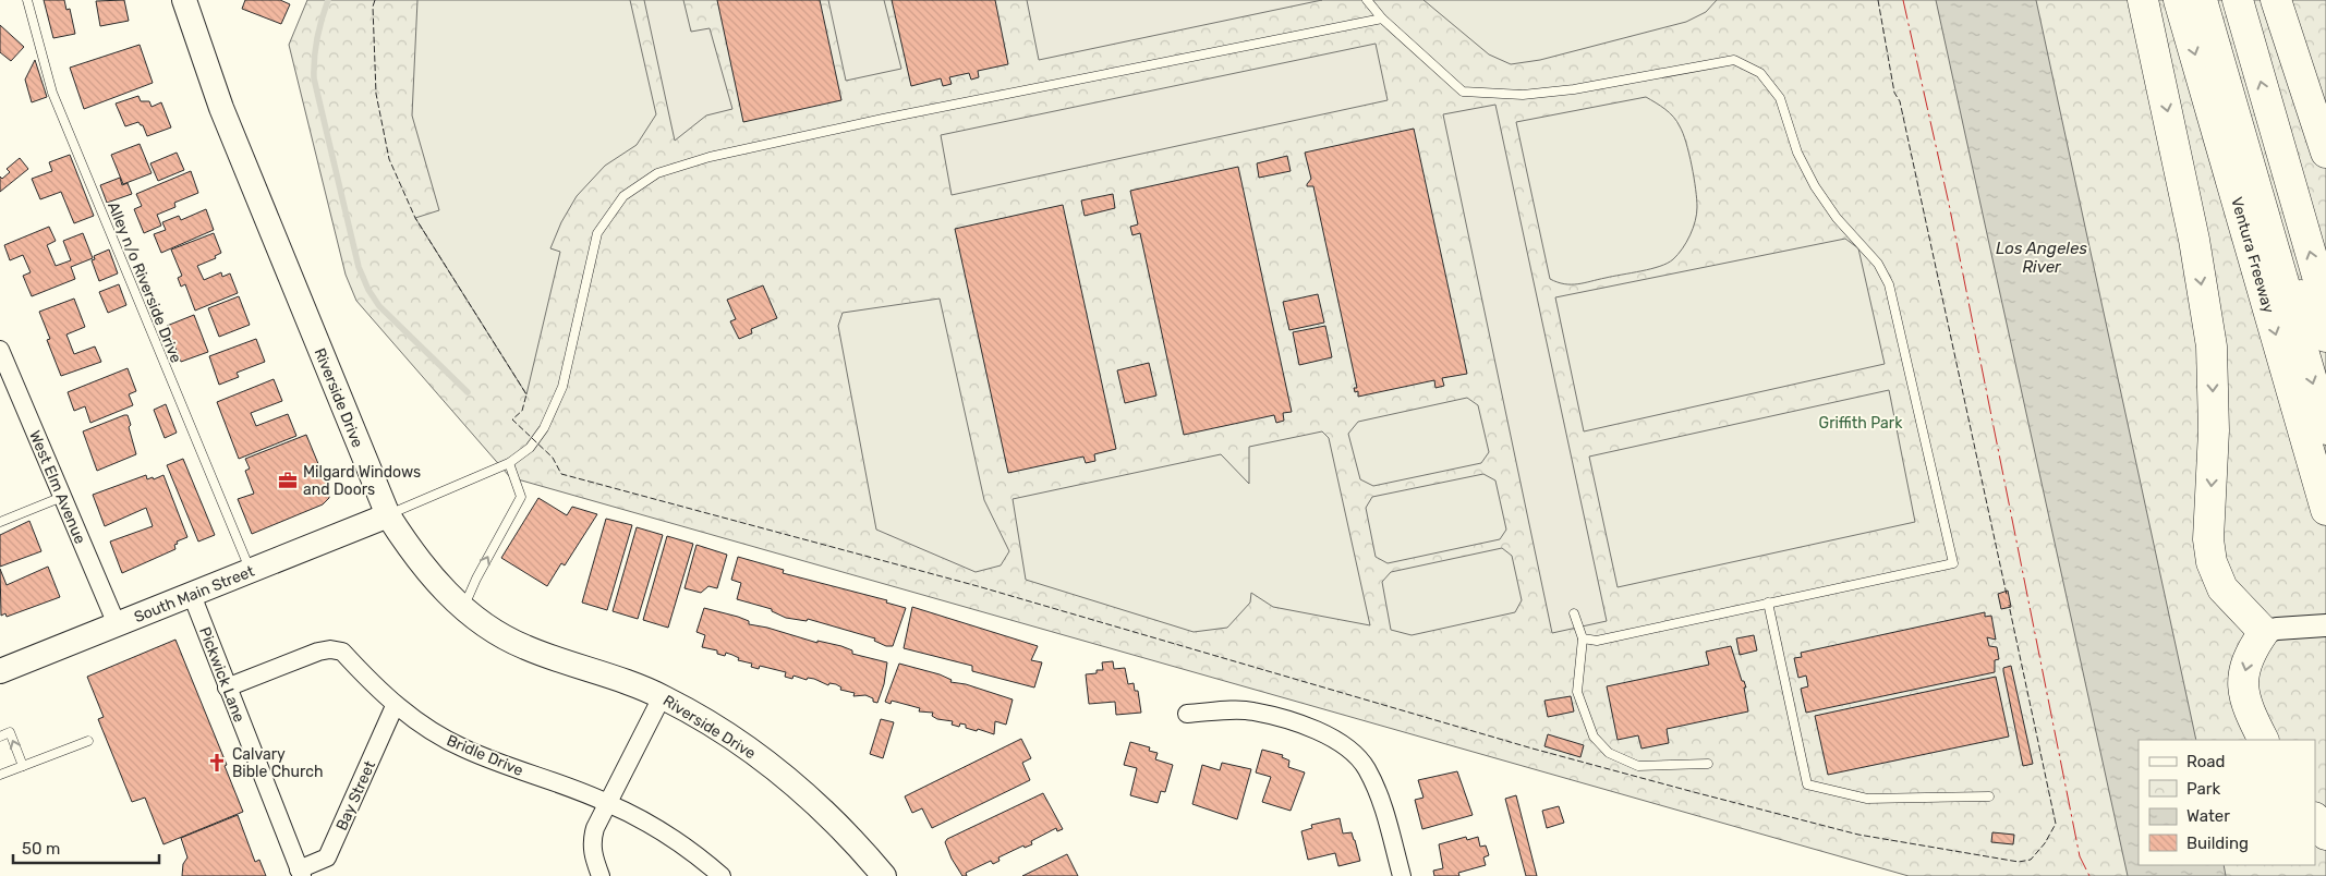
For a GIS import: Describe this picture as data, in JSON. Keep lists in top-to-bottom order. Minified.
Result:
{"streets":{"highway":["Ventura Freeway"],"main road":["Riverside Drive","South Main Street"],"street":["West Elm Avenue","Pickwick Lane","Bridle Drive","Bay Street"],"lane":["Alley n/o Riverside Drive"]},"crossings":[["Alley n/o Riverside Drive","South Main Street"],["Riverside Drive","South Main Street"],["West Elm Avenue","South Main Street"],["South Main Street","Pickwick Lane"],["Pickwick Lane","Bridle Drive"],["Pickwick Lane","Bay Street"],["Bridle Drive","Bay Street"]],"water":["Los Angeles River"],"parks":["Griffith Park"],"places":{"office":["Milgard Windows and Doors"],"church":["Calvary Bible Church"]},"legend":["Road","Park","Water","Building"],"scale_bar":"50 m"}
